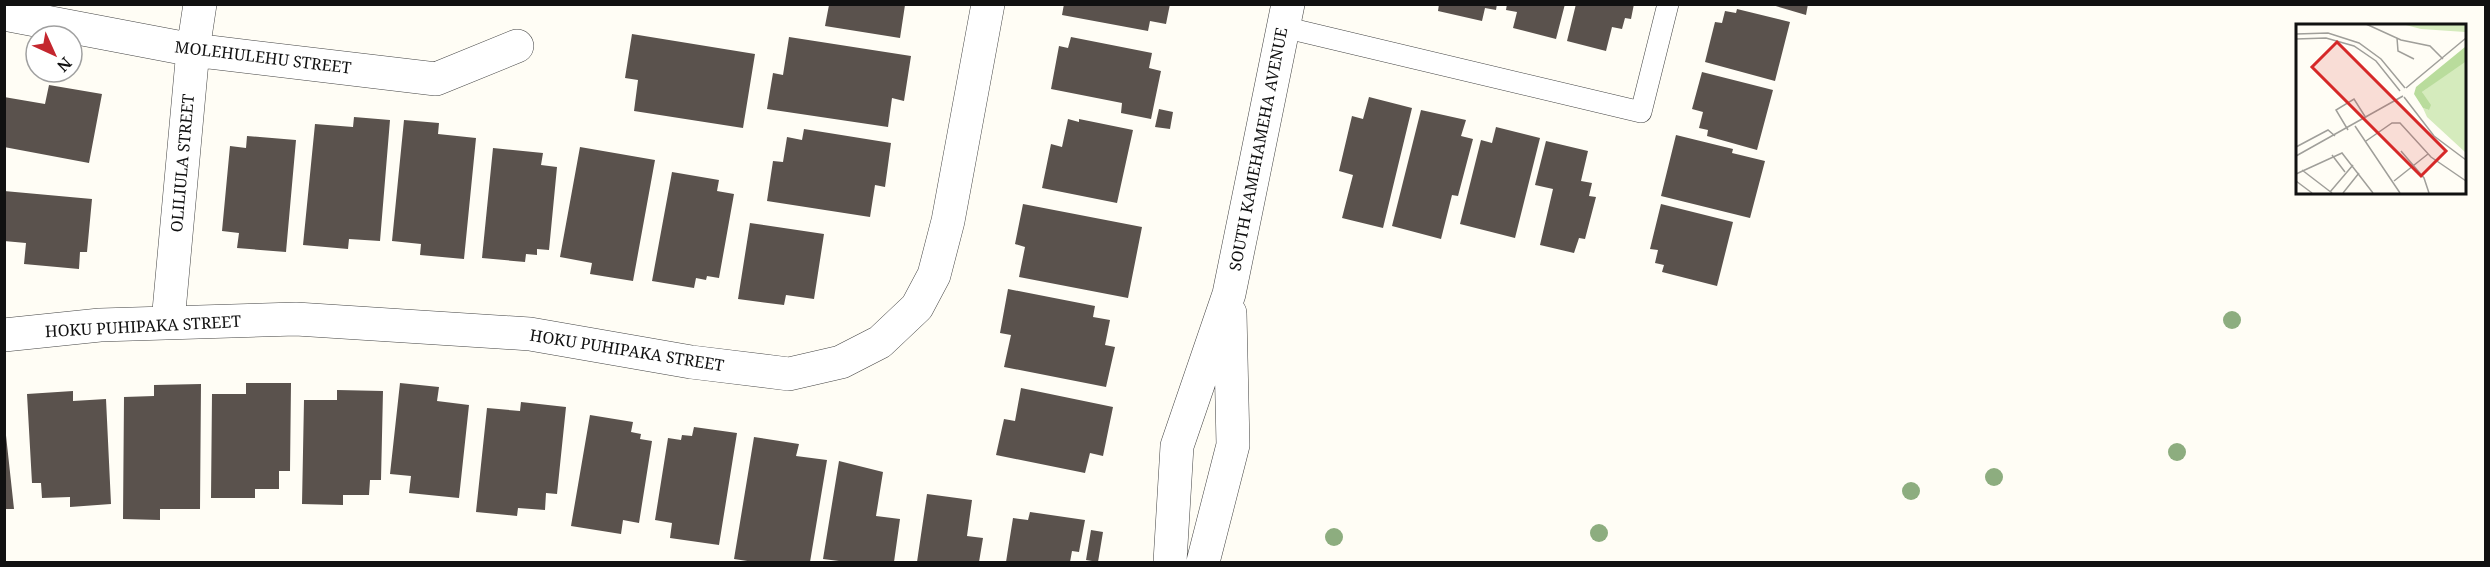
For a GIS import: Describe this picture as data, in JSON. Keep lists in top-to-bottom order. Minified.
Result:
{"streets":{"street":["MOLEHULEHU STREET","SOUTH KAMEHAMEHA AVENUE","OLILIULA STREET","HOKU PUHIPAKA STREET"]},"crossings":[["MOLEHULEHU STREET","OLILIULA STREET"],["OLILIULA STREET","HOKU PUHIPAKA STREET"]],"north":"bottom right"}
